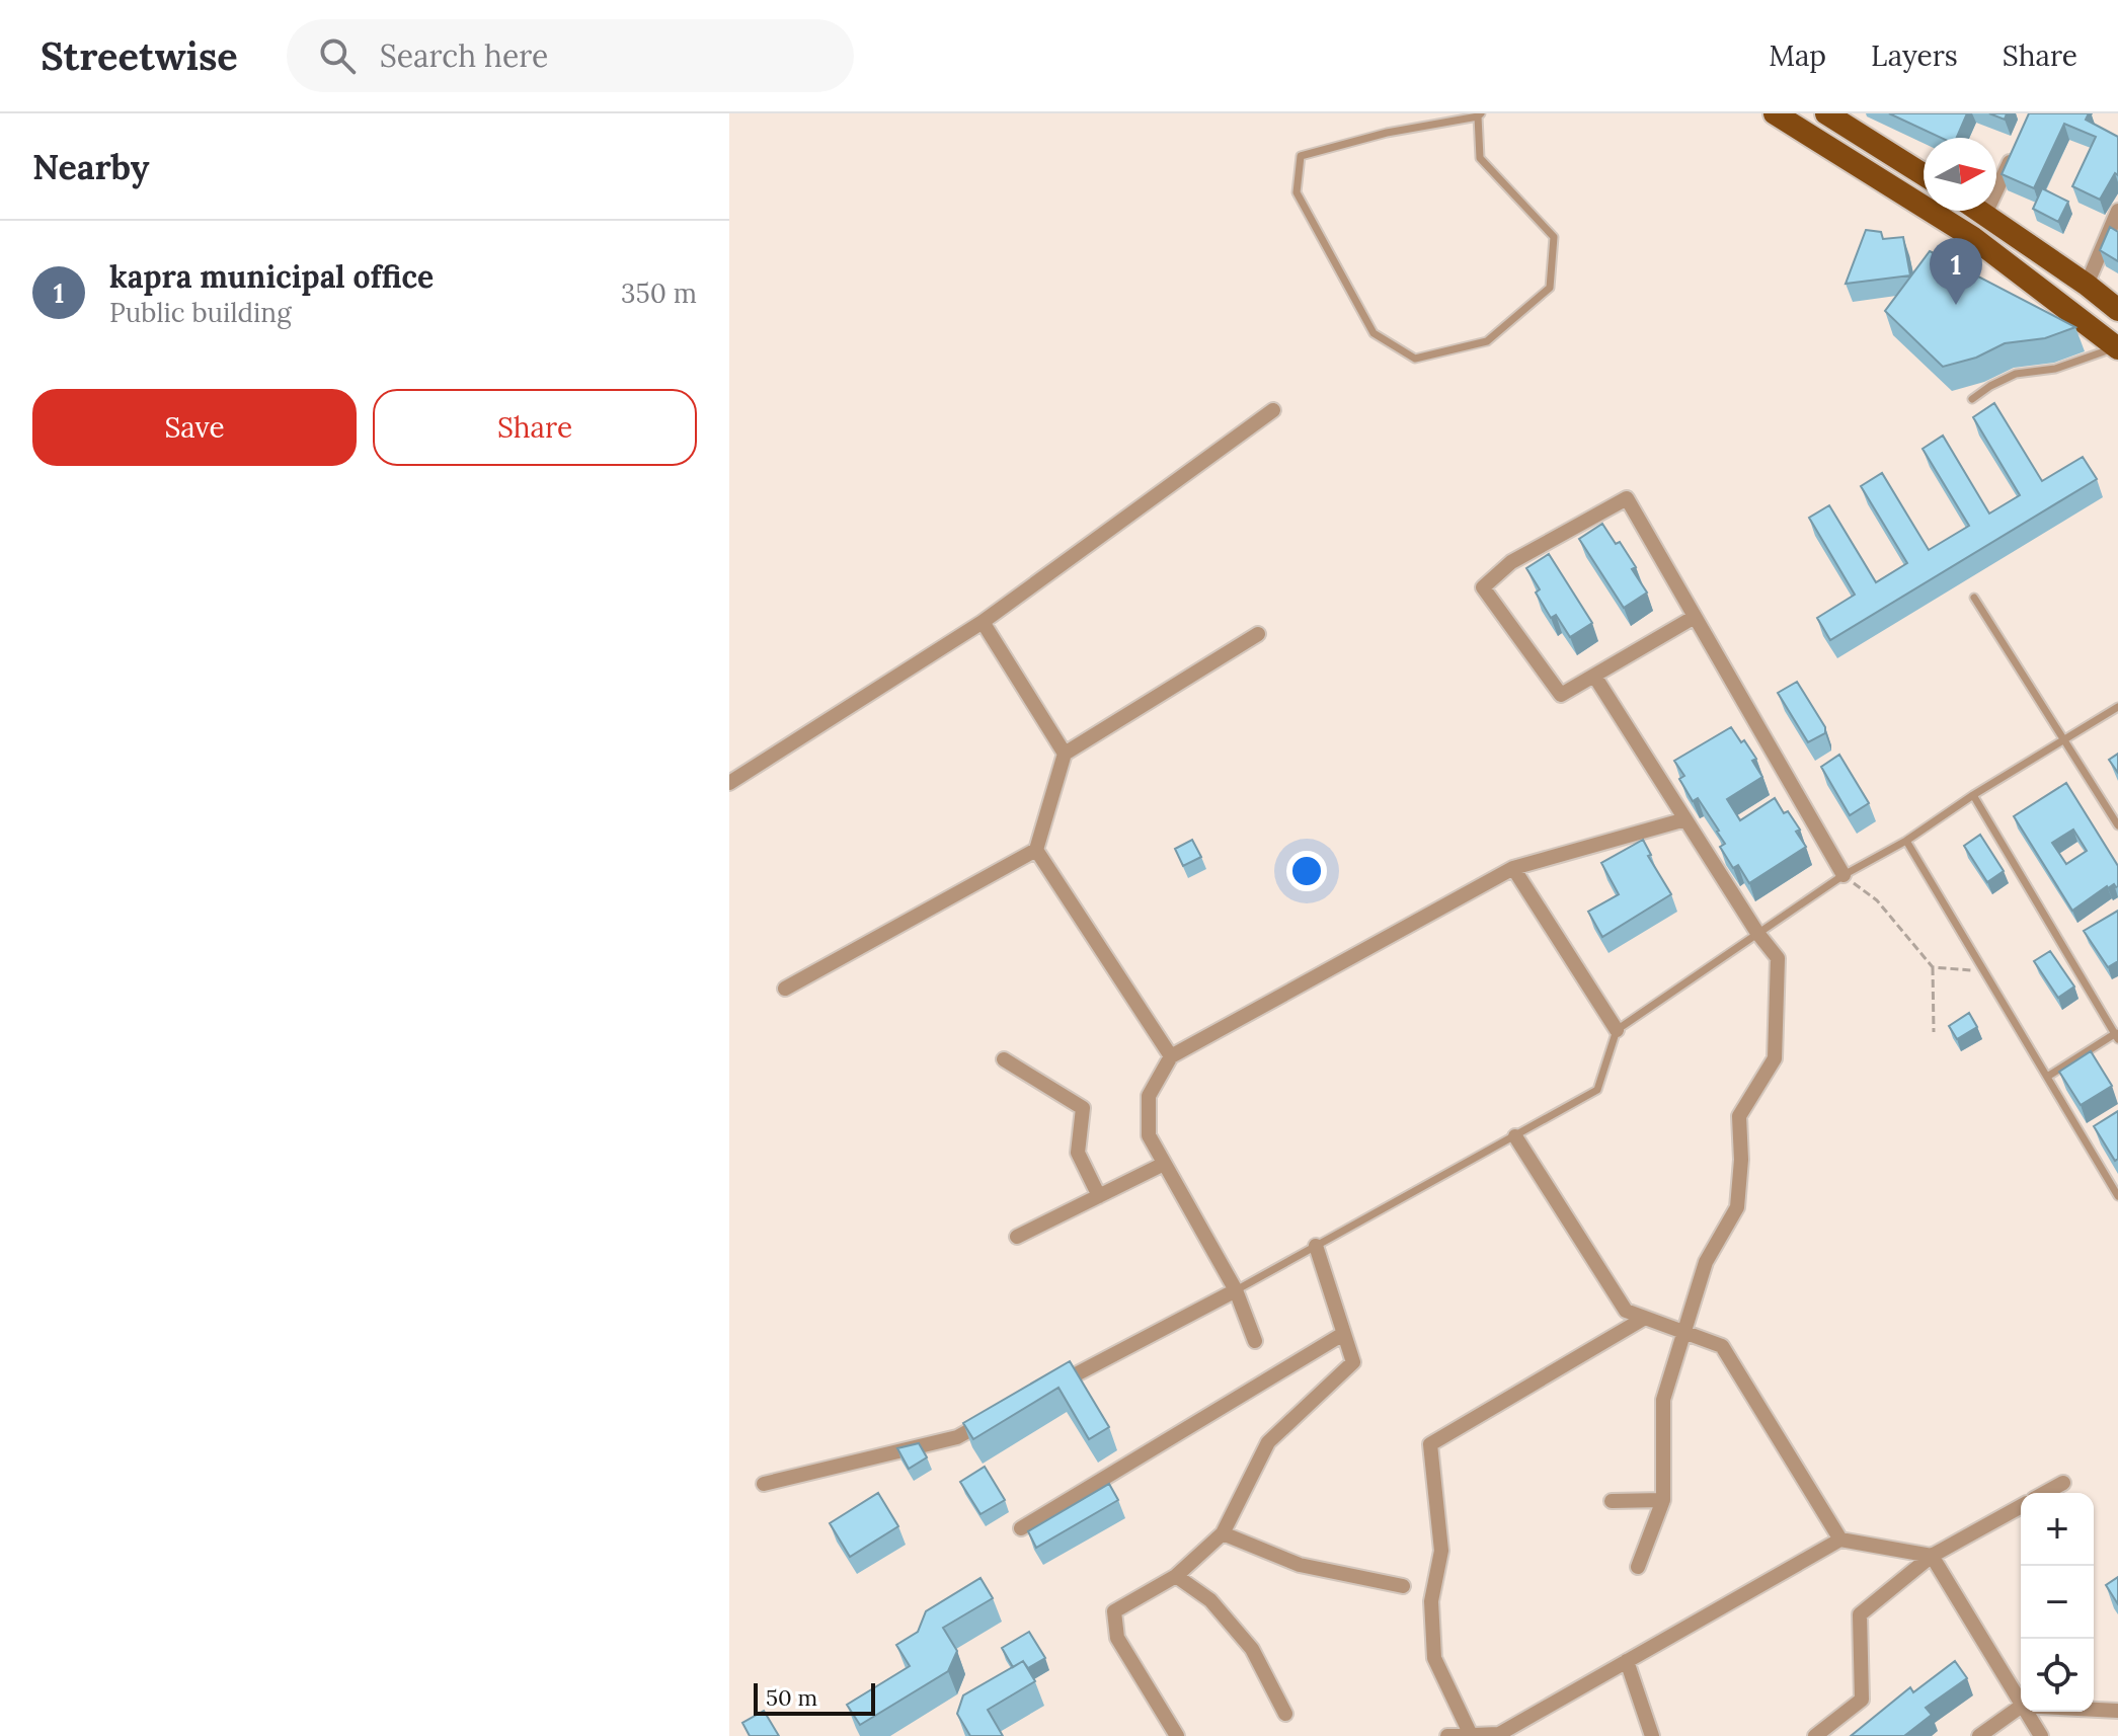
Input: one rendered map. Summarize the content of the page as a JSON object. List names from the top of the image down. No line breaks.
{"scale_bar":"50 m","north":"right","page":{"header":"Streetwise","search":"Search here","nav":["Map","Layers","Share"],"heading":"Nearby","list":[{"mark":"1","name":"kapra municipal office","note":"Public building","value":"350 m"}],"pins":"1","buttons":["Save","Share"],"map_buttons":["+","−"],"scale":"50 m"}}
